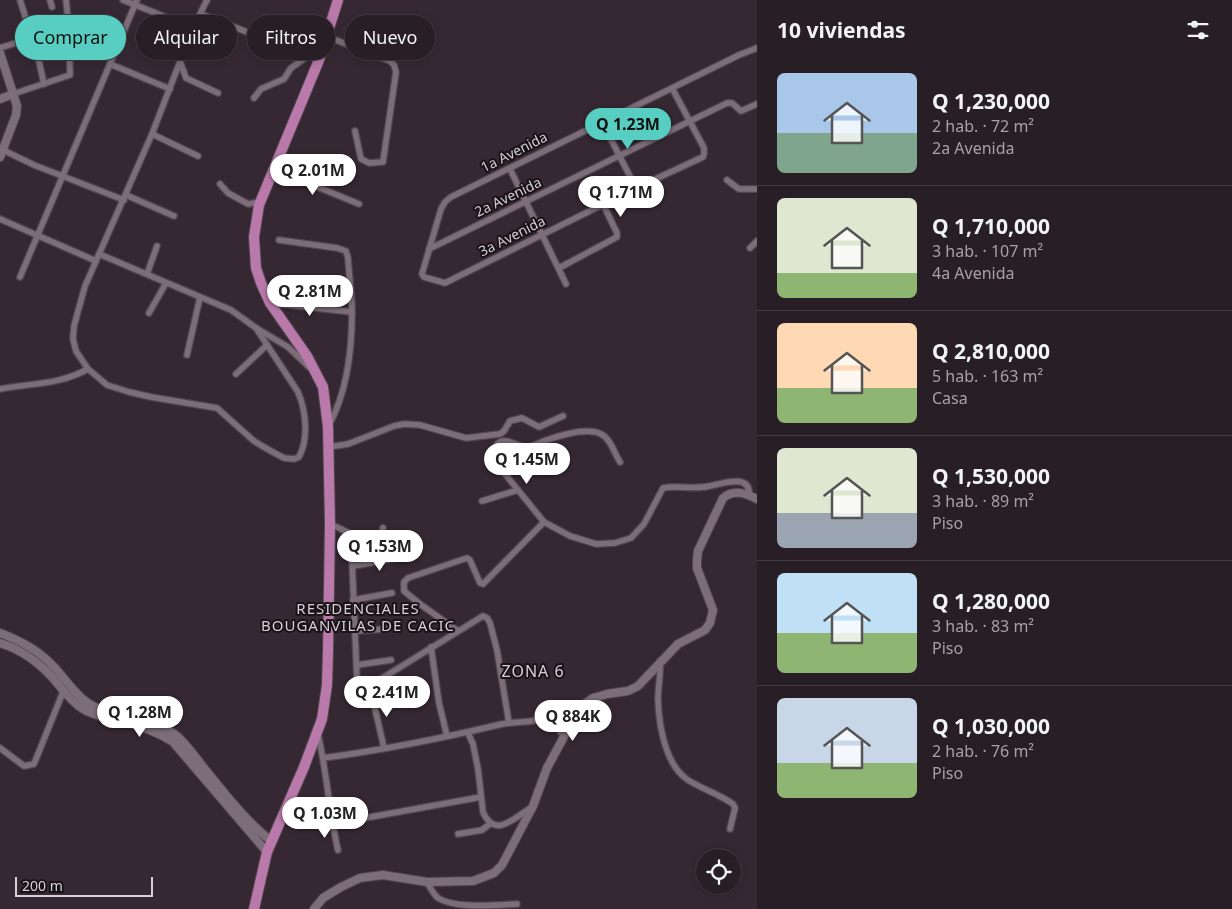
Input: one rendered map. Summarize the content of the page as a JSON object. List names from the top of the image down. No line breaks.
{"streets":{"street":["1a Avenida","2a Avenida","3a Avenida"]},"crossings":[["1a Avenida","2a Avenida"],["1a Avenida","3a Avenida"],["2a Avenida","3a Avenida"]],"districts":["RESIDENCIALES BOUGANVILAS DE CACIC","ZONA 6"],"scale_bar":"200 m","page":{"heading":"10 viviendas","chip":["Comprar","Alquilar","Filtros","Nuevo"],"list":[{"name":"Q 1,230,000","note":"2 hab. · 72 m² · 2a Avenida"},{"name":"Q 1,710,000","note":"3 hab. · 107 m² · 4a Avenida"},{"name":"Q 2,810,000","note":"5 hab. · 163 m² · Casa"},{"name":"Q 1,530,000","note":"3 hab. · 89 m² · Piso"},{"name":"Q 1,280,000","note":"3 hab. · 83 m² · Piso"},{"name":"Q 1,030,000","note":"2 hab. · 76 m² · Piso"}],"price":["Q 1.23M","Q 2.01M","Q 1.71M","Q 2.81M","Q 1.45M","Q 1.53M","Q 2.41M","Q 1.28M","Q 884K","Q 1.03M"],"scale":"200 m"}}
